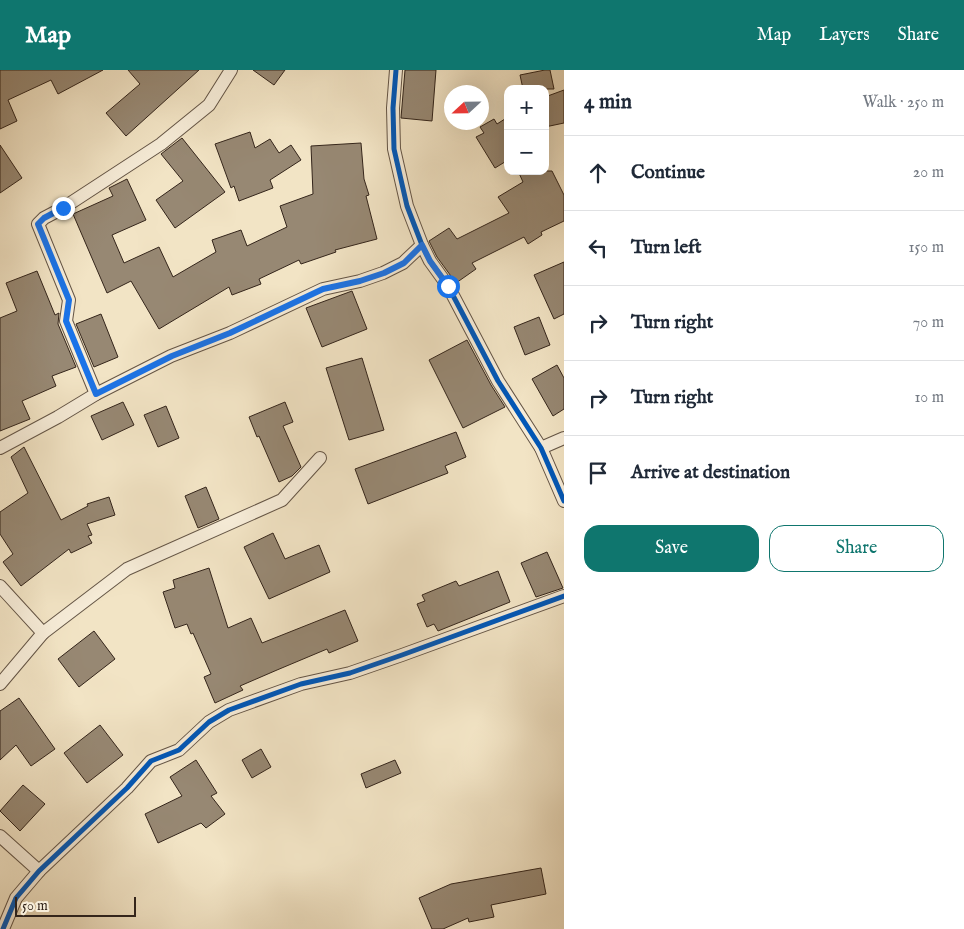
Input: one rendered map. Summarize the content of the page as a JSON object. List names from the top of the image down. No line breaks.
{"scale_bar":"50 m","north":"left","page":{"header":"Map","nav":["Map","Layers","Share"],"heading":["4 min","Walk · 250 m"],"map_buttons":["+","−"],"list":[["Continue","20 m"],["Turn left","150 m"],["Turn right","70 m"],["Turn right","10 m"],"Arrive at destination"],"buttons":["Save","Share"],"scale":"50 m"}}
